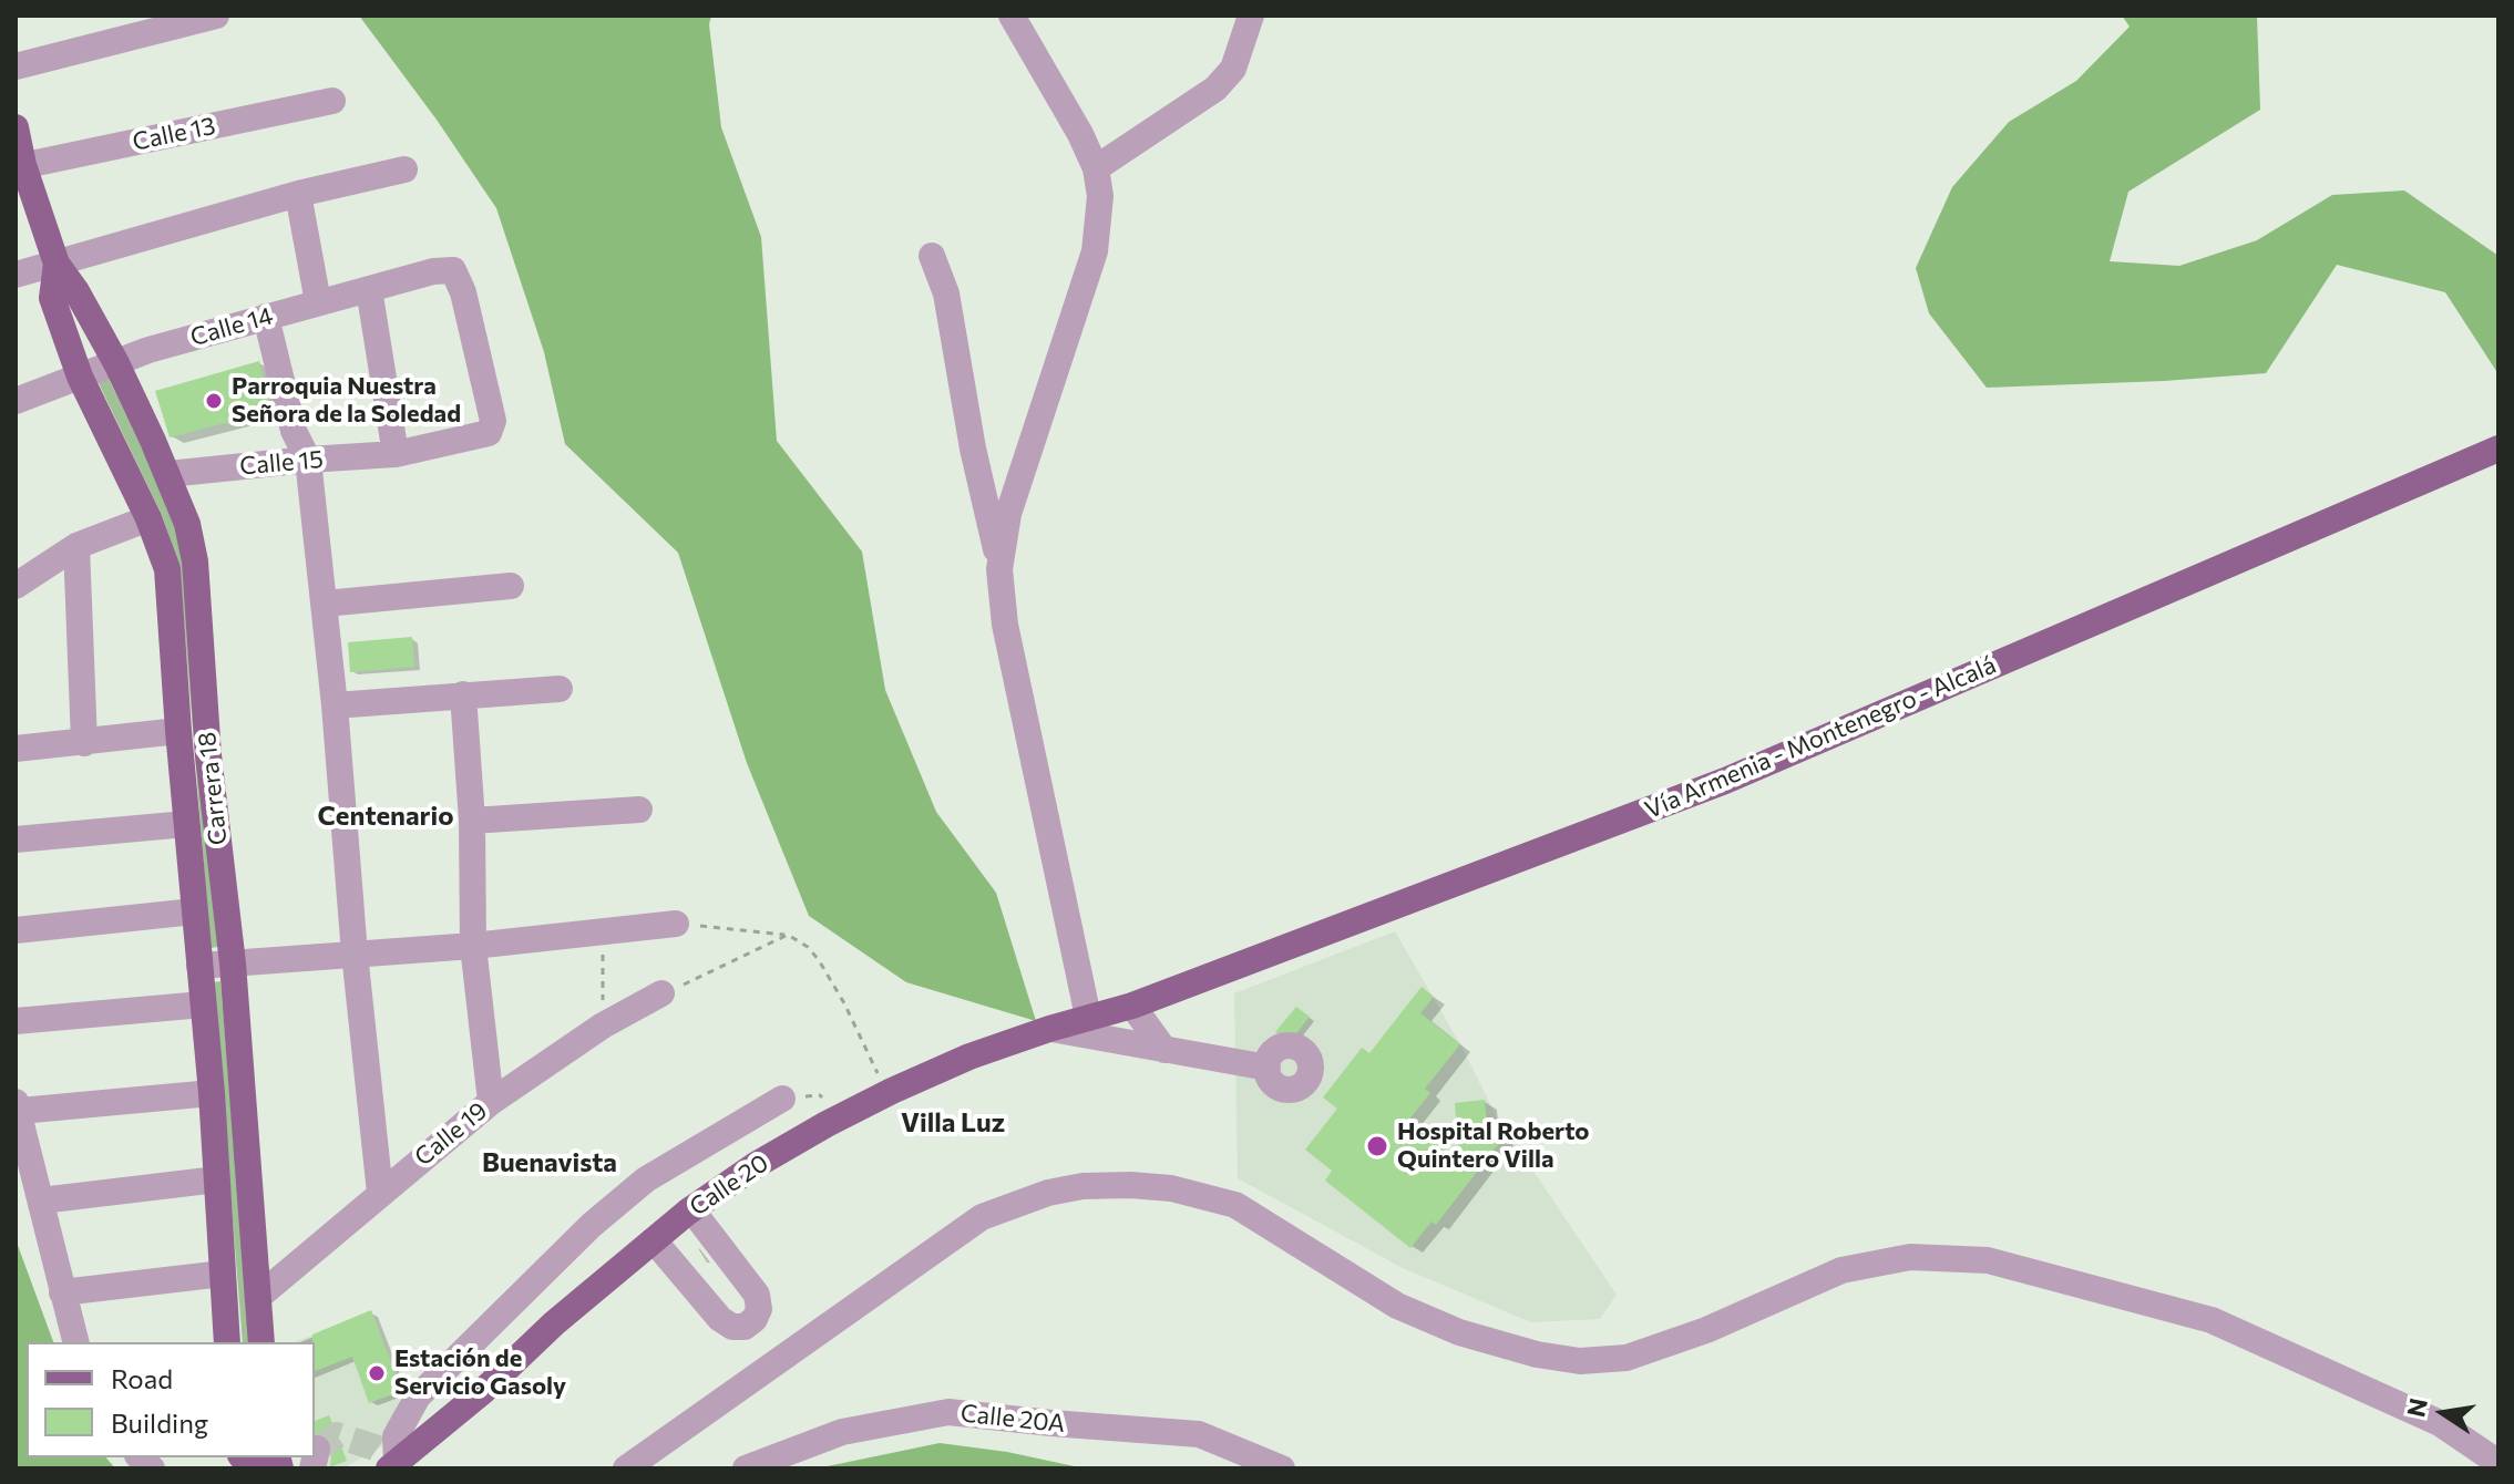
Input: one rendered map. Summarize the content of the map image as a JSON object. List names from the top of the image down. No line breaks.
{"streets":{"main road":["Vía Armenia - Montenegro - Alcalá","Carrera 18","Calle 20"],"street":["Calle 13","Calle 14","Calle 15","Calle 19","Calle 20A"]},"crossings":[["Calle 13","Carrera 18"],["Calle 14","Calle 15"],["Calle 14","Carrera 18"],["Calle 15","Carrera 18"],["Vía Armenia - Montenegro - Alcalá","Calle 20"],["Carrera 18","Calle 19"]],"districts":["Centenario","Villa Luz","Buenavista"],"places":["Parroquia Nuestra Señora de la Soledad","Hospital Roberto Quintero Villa","Estación de Servicio Gasoly"],"legend":["Road","Building"],"north":"left"}
